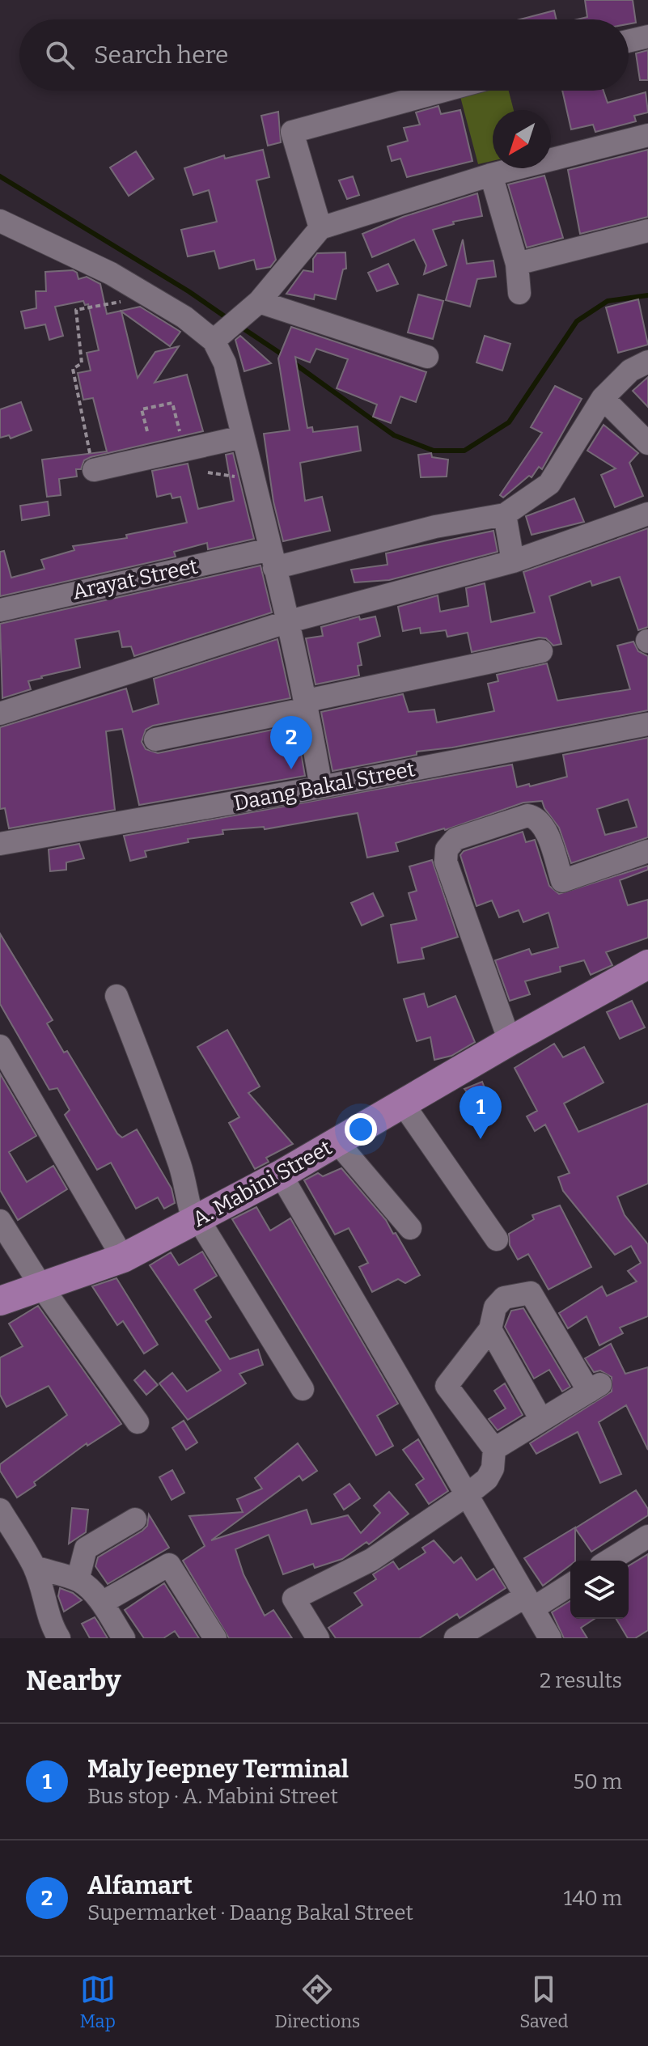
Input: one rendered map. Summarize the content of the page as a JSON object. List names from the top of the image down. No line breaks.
{"streets":{"main road":["A. Mabini Street"],"street":["Arayat Street","Daang Bakal Street"]},"north":"bottom left","page":{"search":"Search here","pins":["2","1"],"heading":["Nearby","2 results"],"list":[{"mark":"1","name":"Maly Jeepney Terminal","note":"Bus stop · A. Mabini Street","value":"50 m"},{"mark":"2","name":"Alfamart","note":"Supermarket · Daang Bakal Street","value":"140 m"}],"nav":["Map","Directions","Saved"]}}
